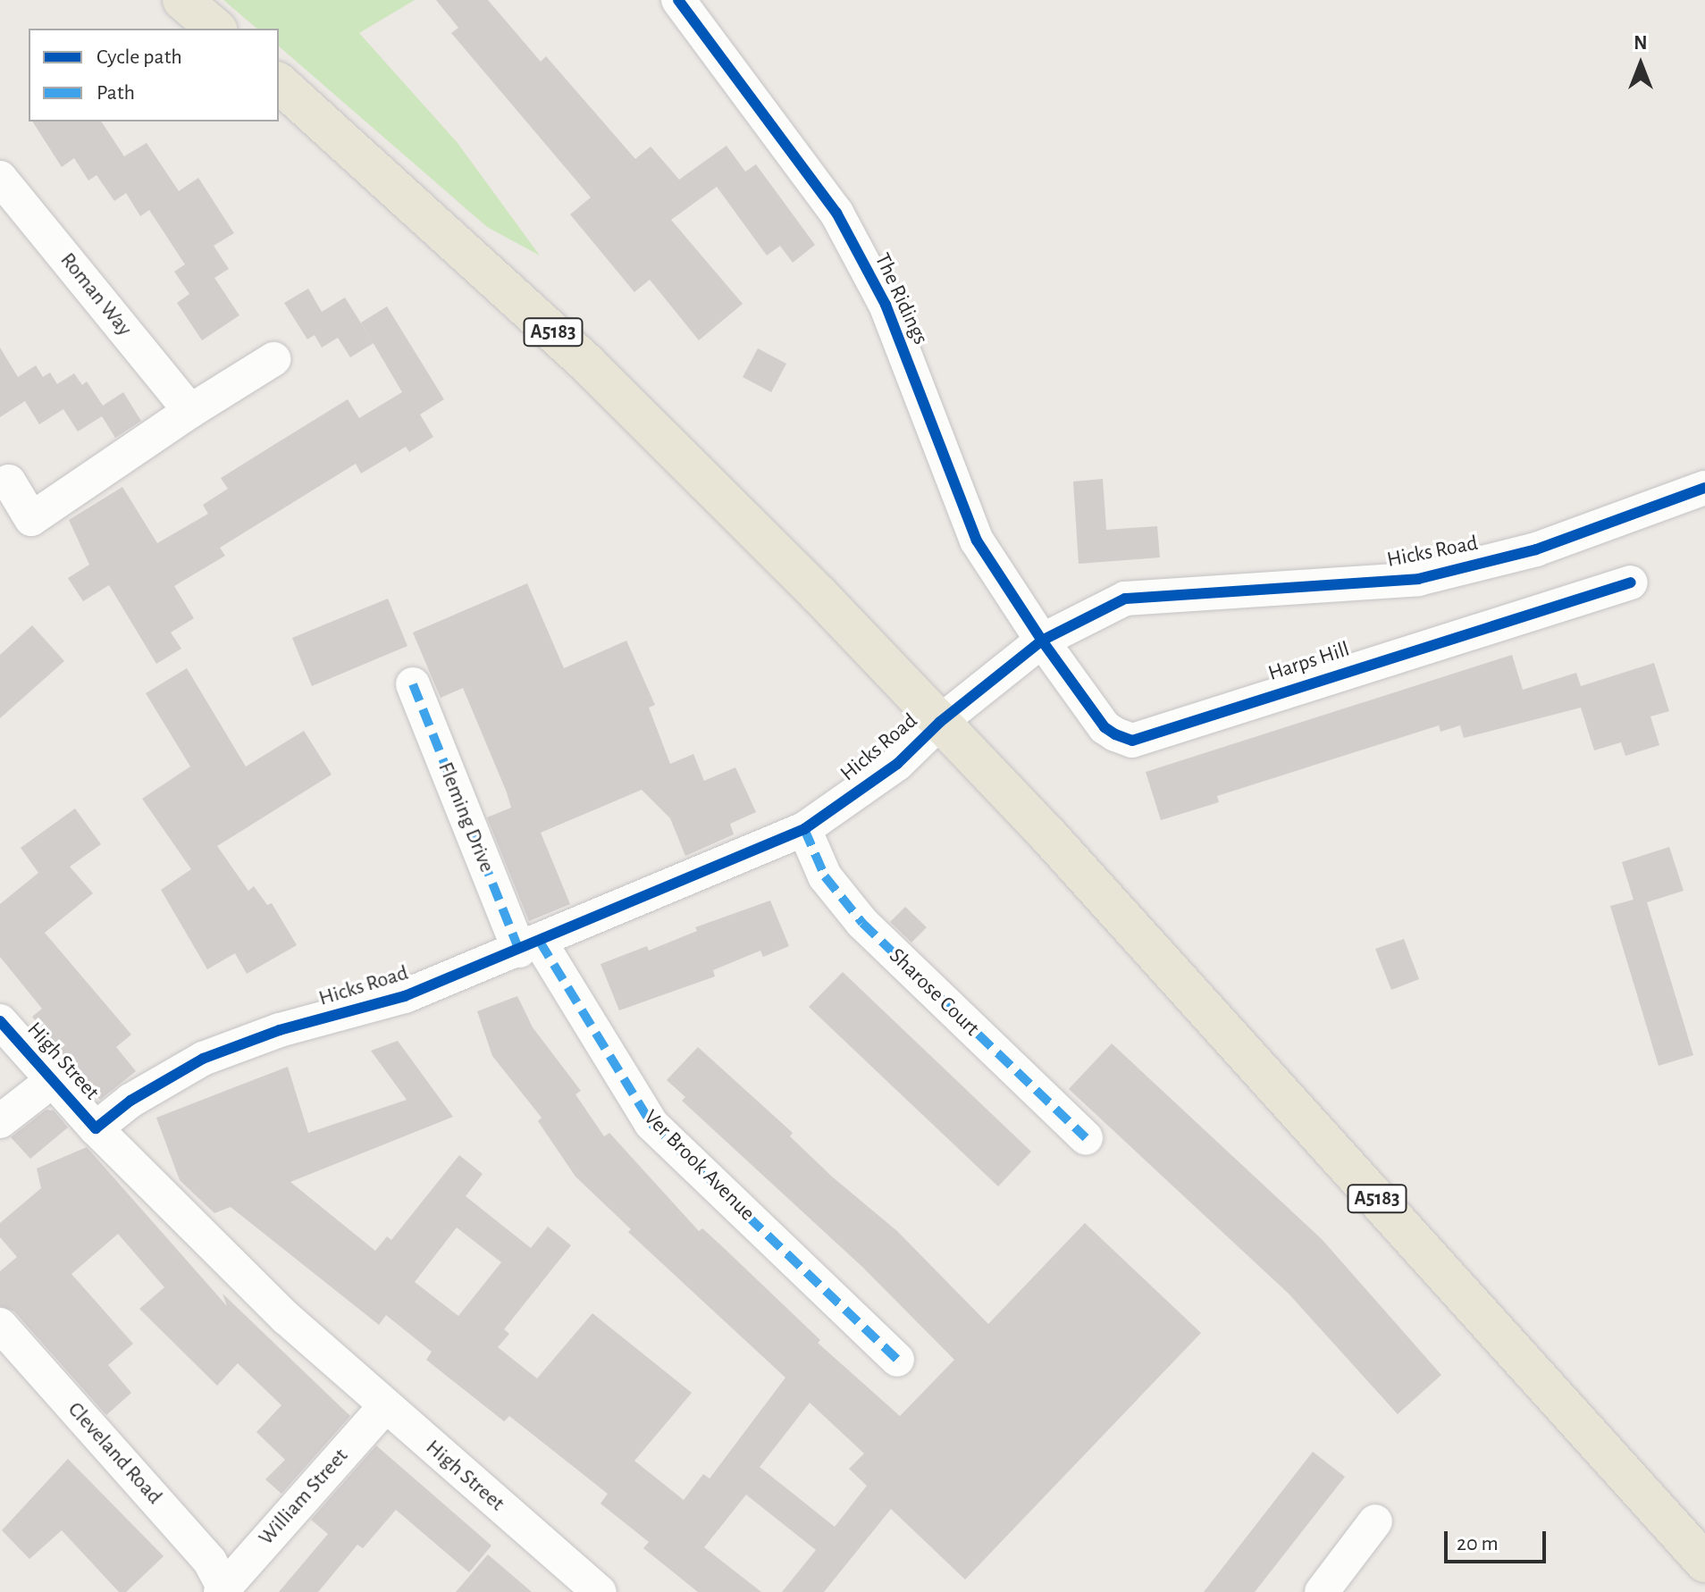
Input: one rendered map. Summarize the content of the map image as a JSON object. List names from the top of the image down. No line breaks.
{"streets":{"main road":["A5183"],"street":["Roman Way","The Ridings","Hicks Road","Harps Hill","Fleming Drive","Sharose Court","High Street","Ver Brook Avenue","Cleveland Road","William Street"]},"crossings":[["The Ridings","Hicks Road"],["The Ridings","Harps Hill"],["A5183","Hicks Road"],["Hicks Road","Harps Hill"],["Hicks Road","Fleming Drive"],["Hicks Road","Sharose Court"],["Hicks Road","High Street"],["Hicks Road","Ver Brook Avenue"],["Fleming Drive","Ver Brook Avenue"],["High Street","William Street"],["Cleveland Road","William Street"]],"legend":["Cycle path","Path"],"scale_bar":"20 m","north":"top"}
